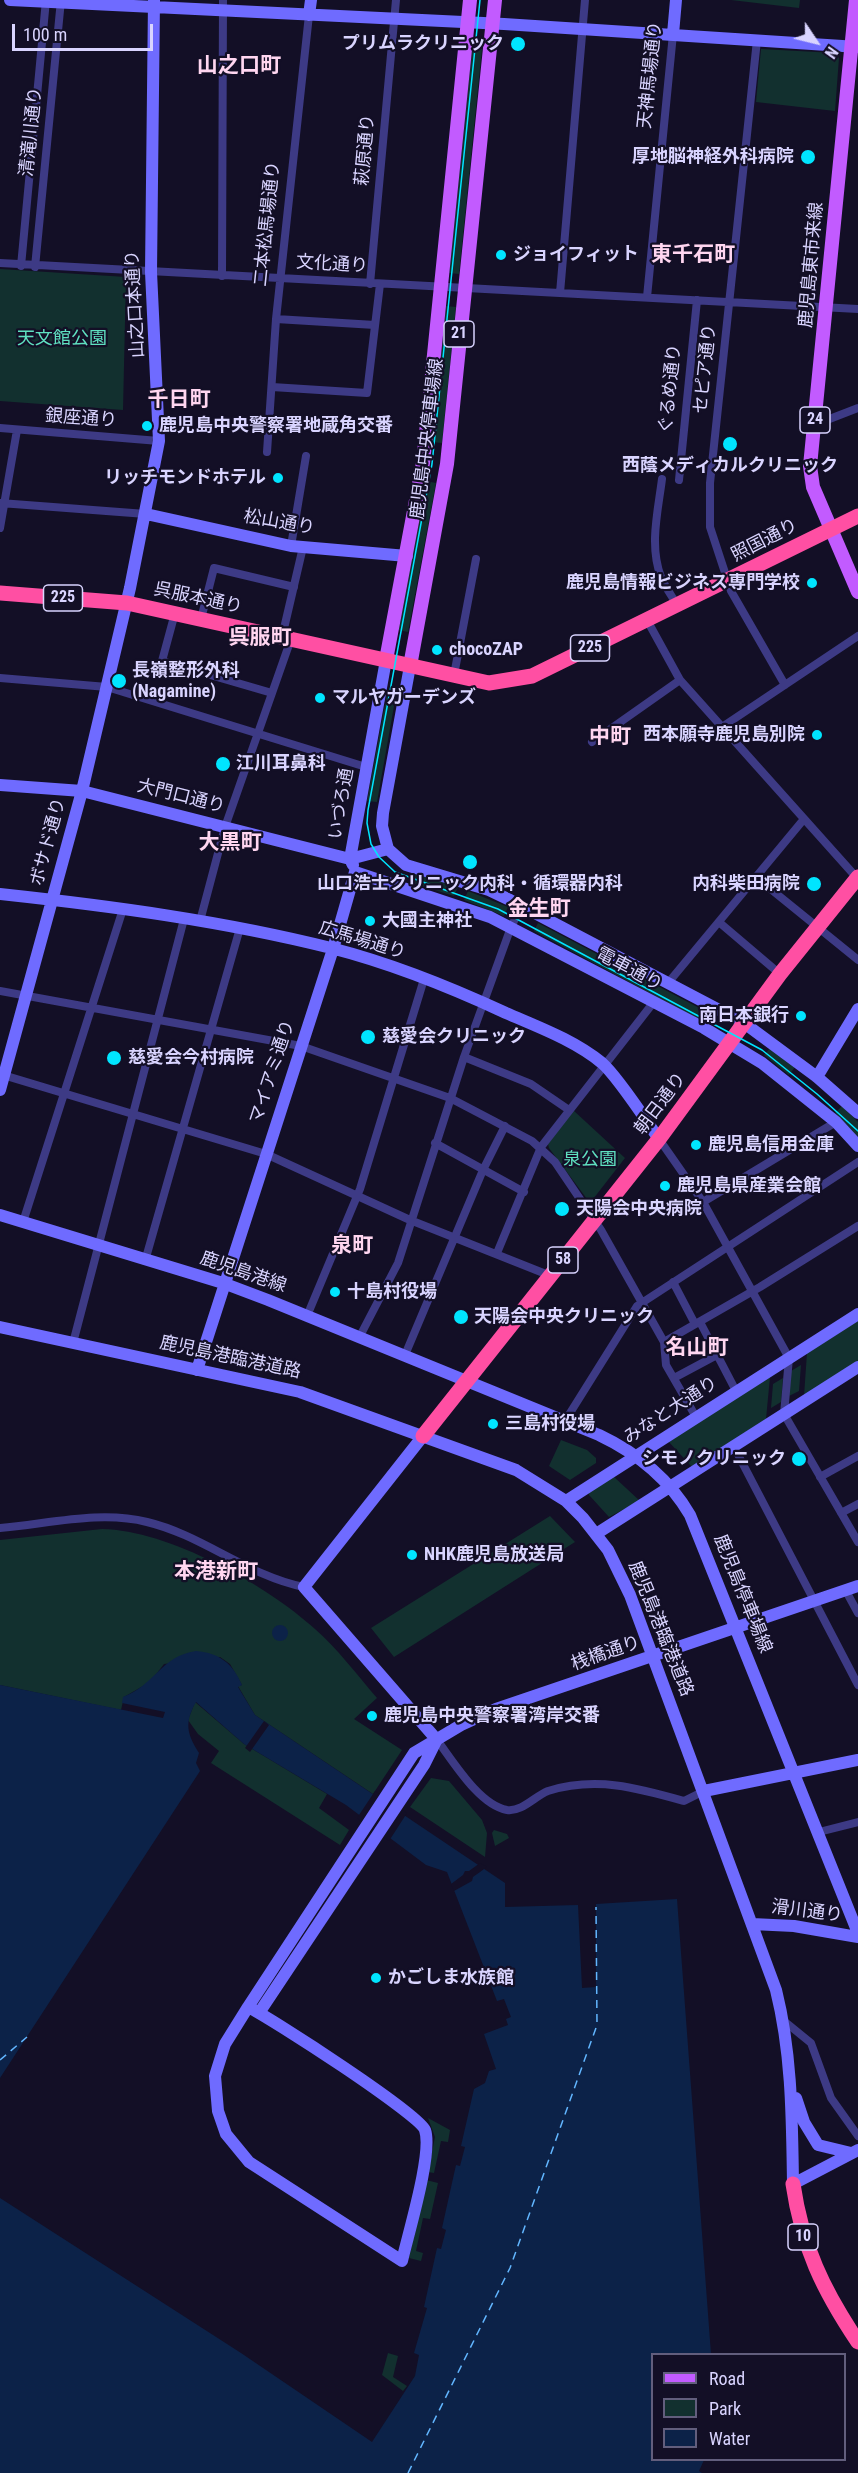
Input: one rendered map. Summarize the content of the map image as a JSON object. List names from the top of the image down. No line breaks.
{"streets":{"highway":["照国通り","225","呉服本通り","朝日通り","58","10"],"main road":["鹿児島東市来線","21","24","鹿児島中央停車場線"],"street":["天神馬場通り","清滝川通り","萩原通り","二本松馬場通り","文化通り","山之口本通り","セピア通り","ぐるめ通り","銀座通り","松山通り","大門口通り","いづろ通","ボサド通り","広馬場通り","電車通り","マイアミ通り","鹿児島港線","鹿児島港臨港道路","みなと大通り","鹿児島停車場線","桟橋通り","滑川通り"]},"crossings":[["天神馬場通り","文化通り"],["清滝川通り","文化通り"],["萩原通り","二本松馬場通り"],["萩原通り","文化通り"],["二本松馬場通り","文化通り"],["文化通り","鹿児島東市来線"],["文化通り","山之口本通り"],["文化通り","セピア通り"],["文化通り","ぐるめ通り"],["文化通り","鹿児島中央停車場線"],["鹿児島東市来線","照国通り"],["山之口本通り","銀座通り"],["山之口本通り","松山通り"],["山之口本通り","呉服本通り"],["山之口本通り","ボサド通り"],["セピア通り","照国通り"],["鹿児島中央停車場線","松山通り"],["鹿児島中央停車場線","照国通り"],["鹿児島中央停車場線","呉服本通り"],["鹿児島中央停車場線","いづろ通"],["照国通り","呉服本通り"],["照国通り","いづろ通"],["呉服本通り","いづろ通"],["呉服本通り","ボサド通り"],["大門口通り","いづろ通"],["大門口通り","ボサド通り"],["いづろ通","電車通り"],["いづろ通","マイアミ通り"],["ボサド通り","広馬場通り"],["広馬場通り","マイアミ通り"],["広馬場通り","朝日通り"],["電車通り","マイアミ通り"],["電車通り","朝日通り"],["マイアミ通り","鹿児島港線"],["マイアミ通り","鹿児島港臨港道路"],["朝日通り","鹿児島港線"],["朝日通り","鹿児島港臨港道路"],["朝日通り","鹿児島停車場線"],["鹿児島港線","鹿児島停車場線"],["鹿児島港臨港道路","みなと大通り"],["鹿児島港臨港道路","桟橋通り"],["鹿児島港臨港道路","滑川通り"],["鹿児島港臨港道路","10"],["みなと大通り","鹿児島停車場線"],["鹿児島停車場線","桟橋通り"],["鹿児島停車場線","滑川通り"]],"districts":["山之口町","東千石町","千日町","呉服町","中町","大黒町","金生町","泉町","名山町","本港新町"],"parks":["天文館公園","泉公園"],"places":["プリムラクリニック","厚地脳神経外科病院","ジョイフィット","鹿児島中央警察署地蔵角交番","西蔭メディカルクリニック","リッチモンドホテル","鹿児島情報ビジネス専門学校","chocoZAP","長嶺整形外科 (Nagamine)","マルヤガーデンズ","西本願寺鹿児島別院","江川耳鼻科","山口浩士クリニック内科・循環器内科","内科柴田病院","大國主神社","南日本銀行","慈愛会クリニック","慈愛会今村病院","鹿児島信用金庫","鹿児島県産業会館","天陽会中央病院","十島村役場","天陽会中央クリニック","三島村役場","シモノクリニック","NHK鹿児島放送局","鹿児島中央警察署湾岸交番","かごしま水族館"],"legend":["Road","Park","Water"],"scale_bar":"100 m","north":"bottom right"}
